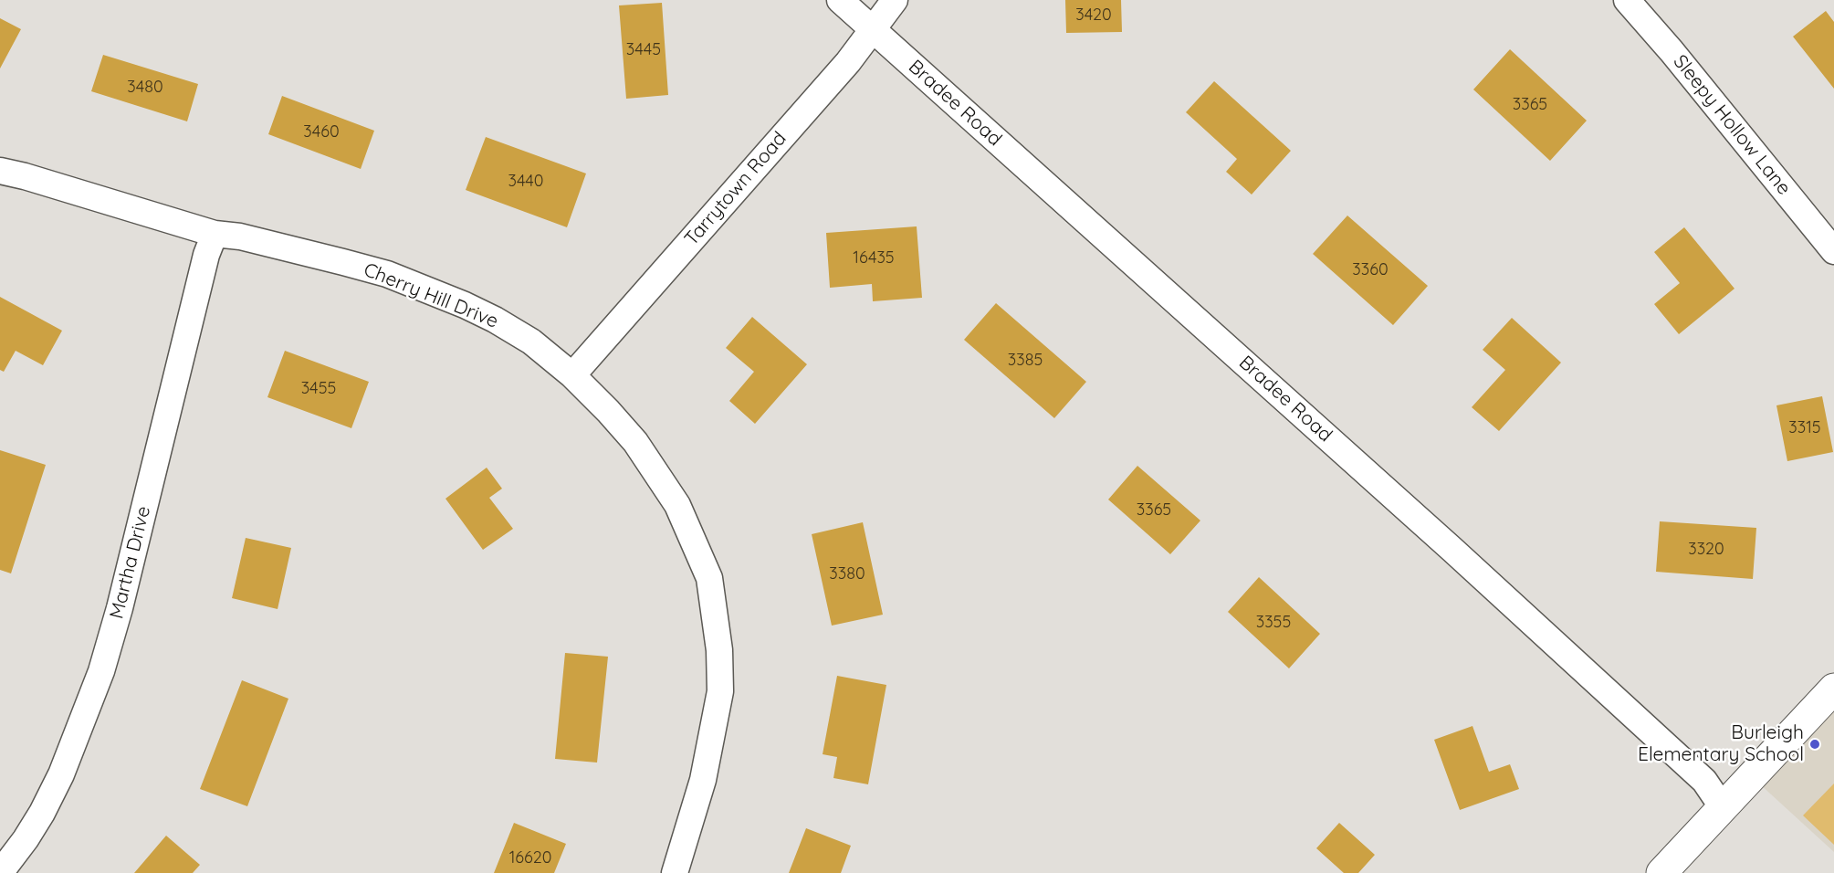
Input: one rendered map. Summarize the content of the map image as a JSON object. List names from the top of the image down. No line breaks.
{"streets":{"street":["Bradee Road","Sleepy Hollow Lane","Tarrytown Road","Cherry Hill Drive","Martha Drive"]},"crossings":[["Bradee Road","Tarrytown Road"],["Tarrytown Road","Cherry Hill Drive"],["Cherry Hill Drive","Martha Drive"]],"places":["Burleigh Elementary School"],"house_numbers":["3420","3445","3480","3365","3460","3440","16435","3360","3385","3455","3315","3365","3320","3380","3355","16620"]}
